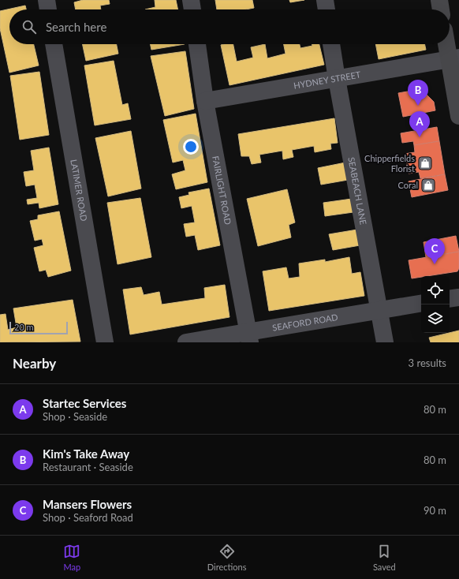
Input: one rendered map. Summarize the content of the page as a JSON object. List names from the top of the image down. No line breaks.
{"streets":{"street":["HYDNEY STREET","LATIMER ROAD","FAIRLIGHT ROAD","SEABEACH LANE","SEAFORD ROAD"]},"crossings":[["HYDNEY STREET","FAIRLIGHT ROAD"],["HYDNEY STREET","SEABEACH LANE"],["FAIRLIGHT ROAD","SEAFORD ROAD"],["SEABEACH LANE","SEAFORD ROAD"]],"places":{"shop":["Chipperfields Florist","Coral"]},"scale_bar":"20 m","page":{"search":"Search here","pins":["B","A","C"],"scale":"20 m","heading":["Nearby","3 results"],"list":[{"mark":"A","name":"Startec Services","note":"Shop · Seaside","value":"80 m"},{"mark":"B","name":"Kim's Take Away","note":"Restaurant · Seaside","value":"80 m"},{"mark":"C","name":"Mansers Flowers","note":"Shop · Seaford Road","value":"90 m"}],"nav":["Map","Directions","Saved"]}}
